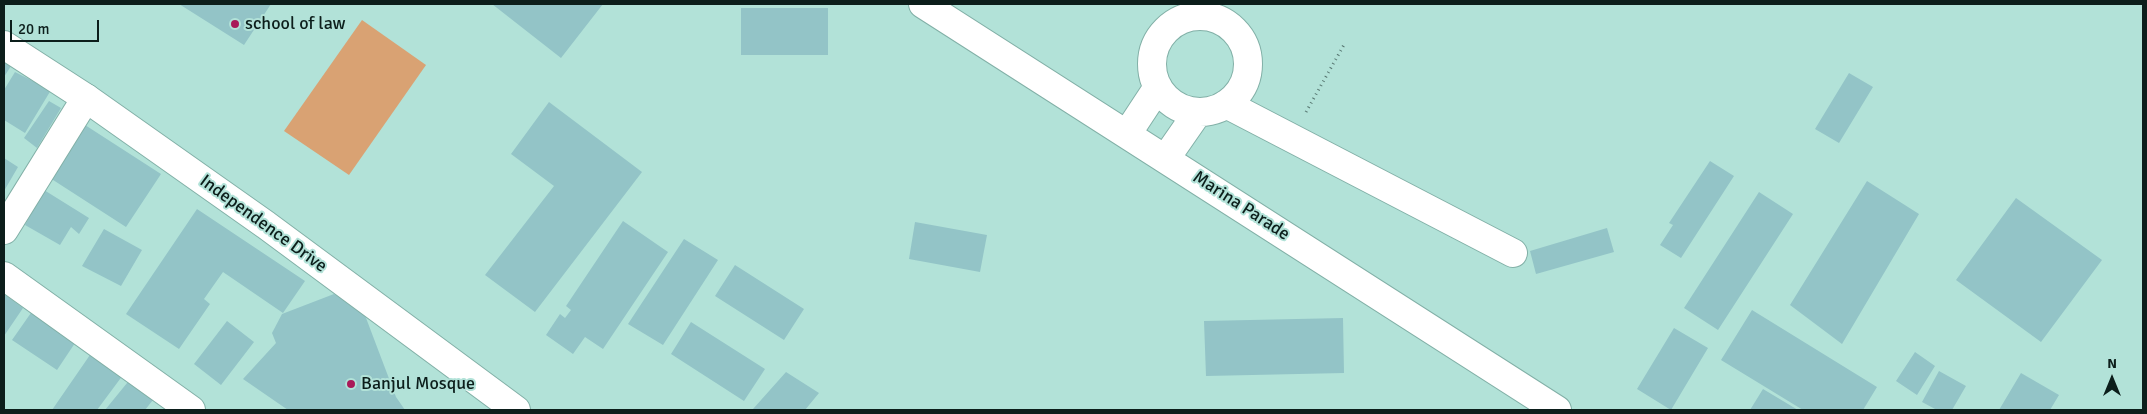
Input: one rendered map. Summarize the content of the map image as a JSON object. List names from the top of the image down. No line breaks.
{"streets":{"main road":["Marina Parade","Independence Drive"]},"places":["school of law","Banjul Mosque"],"scale_bar":"20 m","north":"top"}
